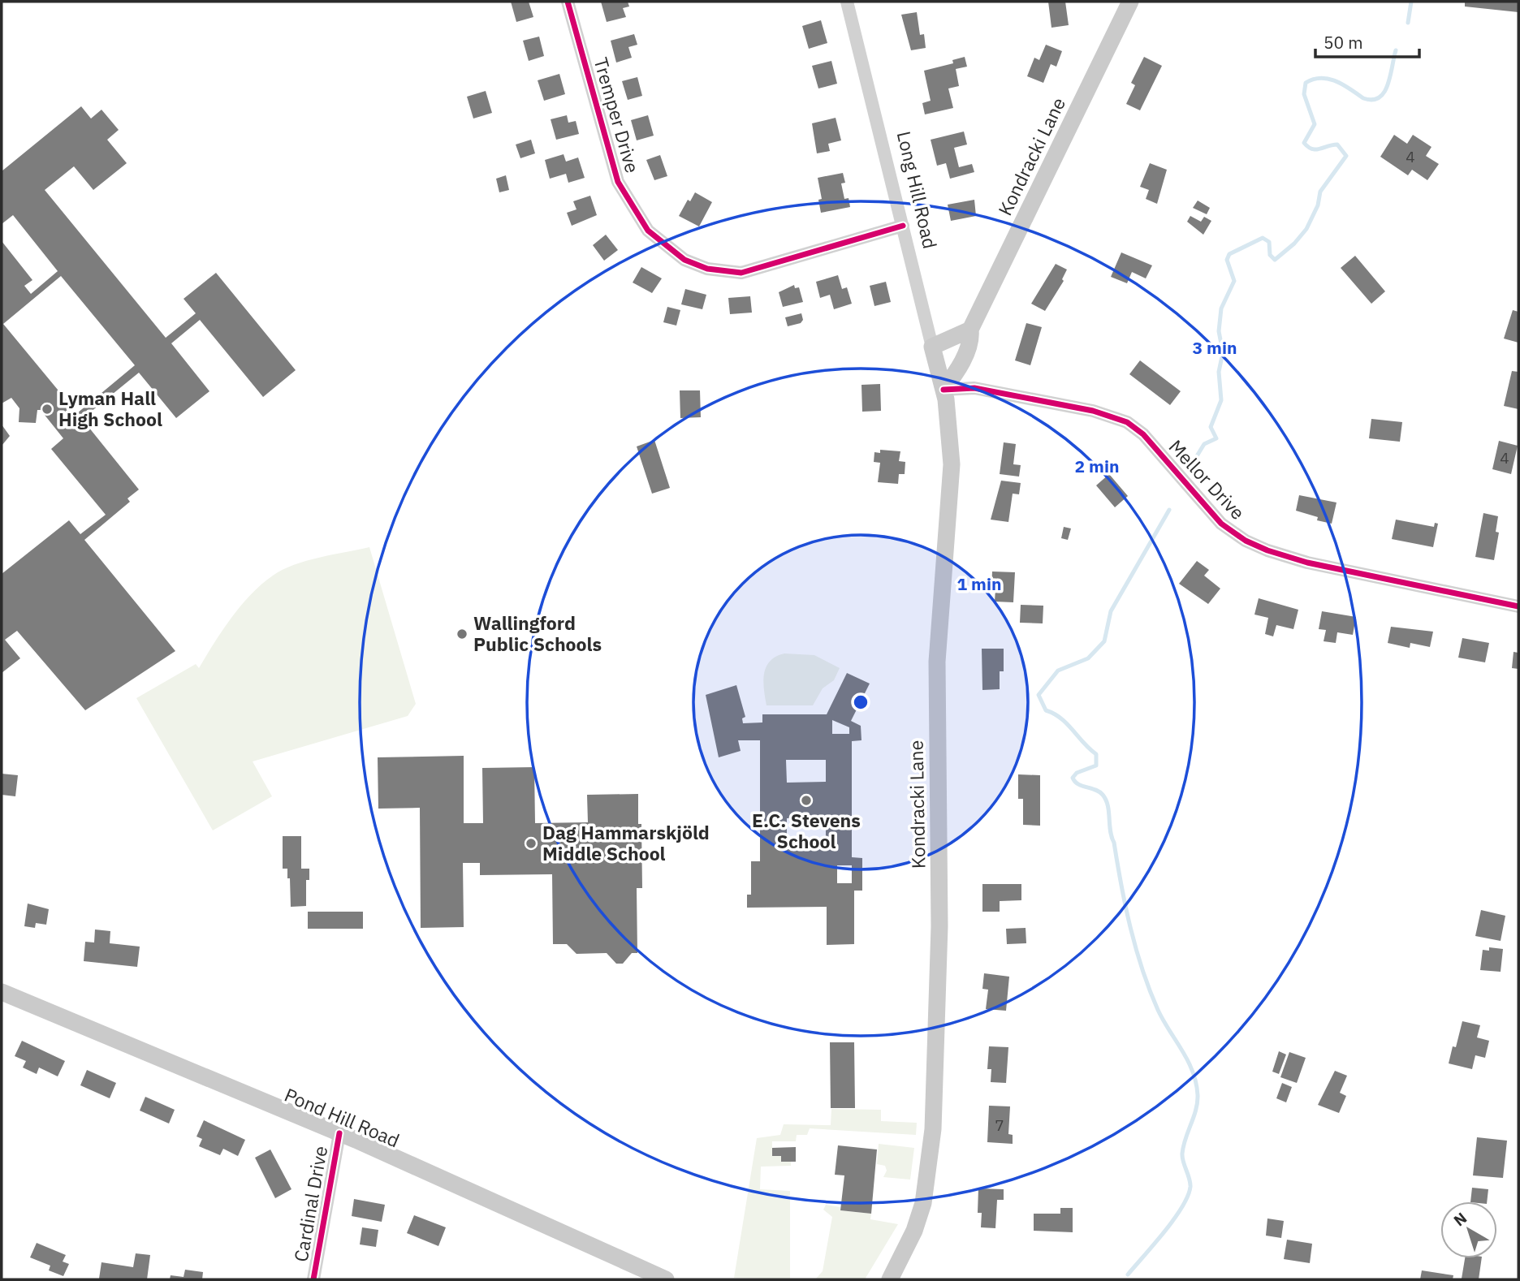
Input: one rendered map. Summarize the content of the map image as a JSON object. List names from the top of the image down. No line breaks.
{"streets":{"main road":["Kondracki Lane","Long Hill Road","Pond Hill Road"],"street":["Tremper Drive","Mellor Drive","Cardinal Drive"]},"crossings":[["Tremper Drive","Long Hill Road"],["Kondracki Lane","Long Hill Road"],["Kondracki Lane","Mellor Drive"],["Long Hill Road","Mellor Drive"],["Pond Hill Road","Cardinal Drive"]],"places":["Lyman Hall High School","Wallingford Public Schools","E.C. Stevens School","Dag Hammarskjöld Middle School"],"house_numbers":["4","4","7"],"scale_bar":"50 m","north":"top left","rings":["3 min","2 min","1 min"]}
